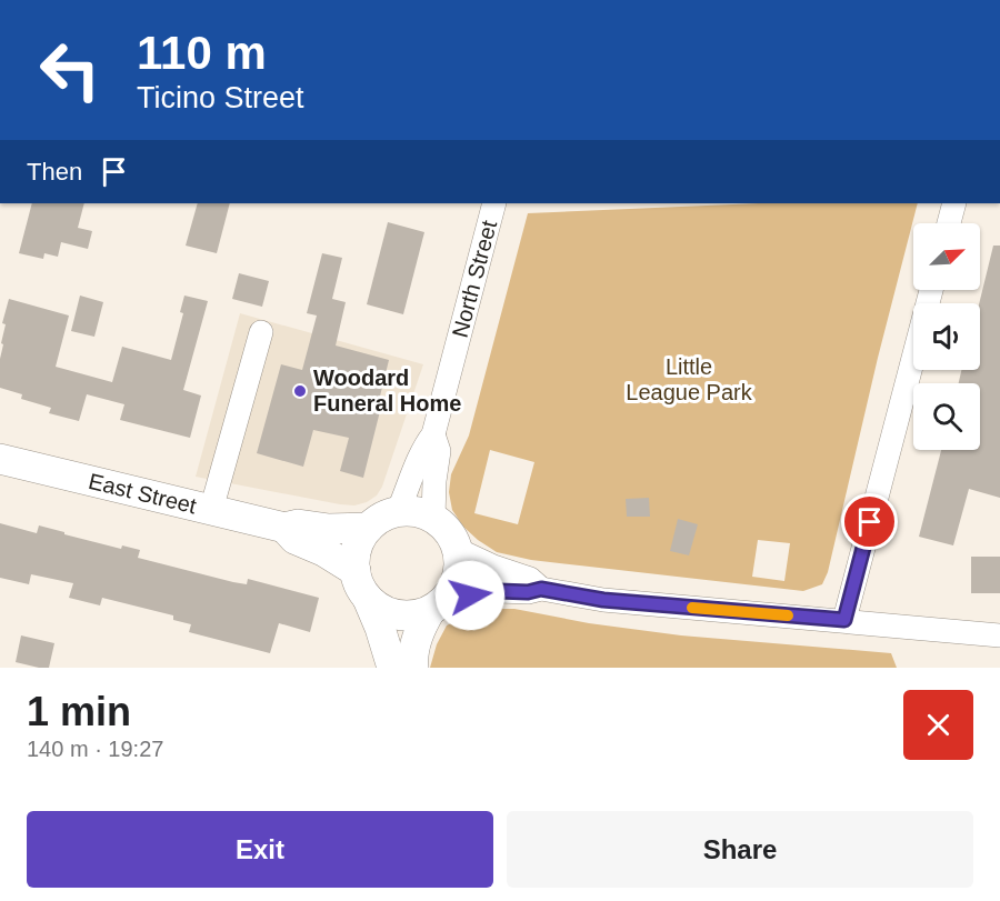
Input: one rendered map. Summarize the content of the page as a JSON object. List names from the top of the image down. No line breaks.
{"streets":{"main road":["East Street"],"street":["North Street"]},"crossings":[["North Street","East Street"]],"parks":["Little League Park"],"places":["Woodard Funeral Home"],"north":"top right","page":{"turn":["110 m","Ticino Street"],"then":"Then","heading":["1 min","140 m · 19:27"],"buttons":["Exit","Share"]}}
